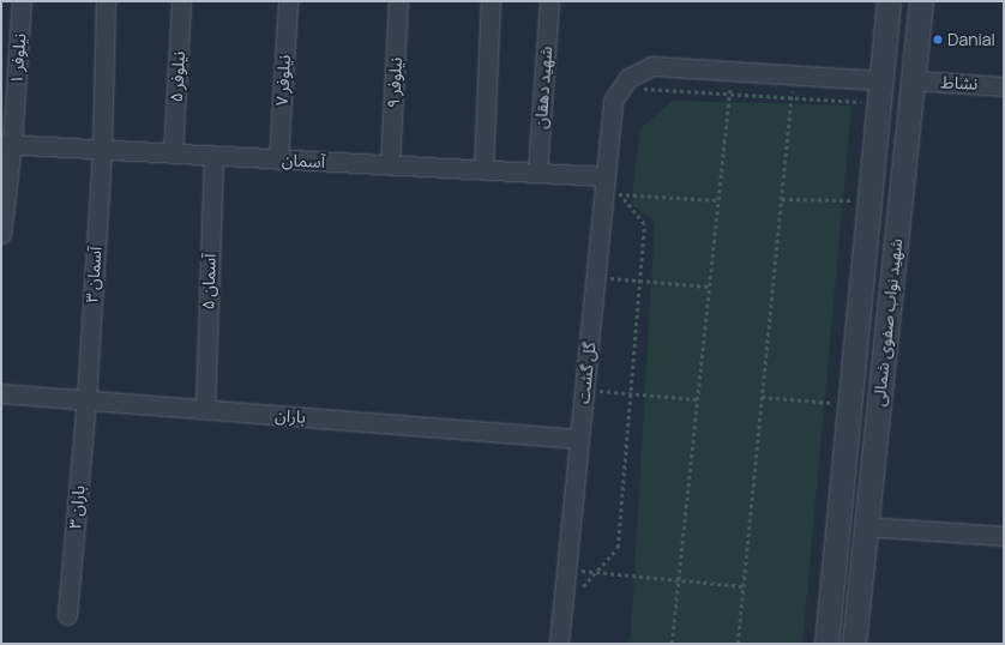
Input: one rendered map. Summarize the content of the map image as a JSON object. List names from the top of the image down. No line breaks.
{"streets":{"street":["نیلوفر ۱","نیلوفر ۵","نیلوفر ۷","نیلوفر ۹","نشاط","شهید دهقان","آسمان","آسمان ۳","آسمان ۵","شهید نواب صفوی شمالی","گل گشت","باران","باران ۳"]},"crossings":[["نیلوفر ۱","آسمان"],["نیلوفر ۵","آسمان"],["نیلوفر ۷","آسمان"],["نیلوفر ۹","آسمان"],["نشاط","شهید نواب صفوی شمالی"],["شهید دهقان","آسمان"],["آسمان","آسمان ۳"],["آسمان","آسمان ۵"],["آسمان","گل گشت"],["آسمان ۳","باران"],["آسمان ۳","باران ۳"],["آسمان ۵","باران"],["گل گشت","باران"],["باران","باران ۳"]],"places":["Danial"]}
